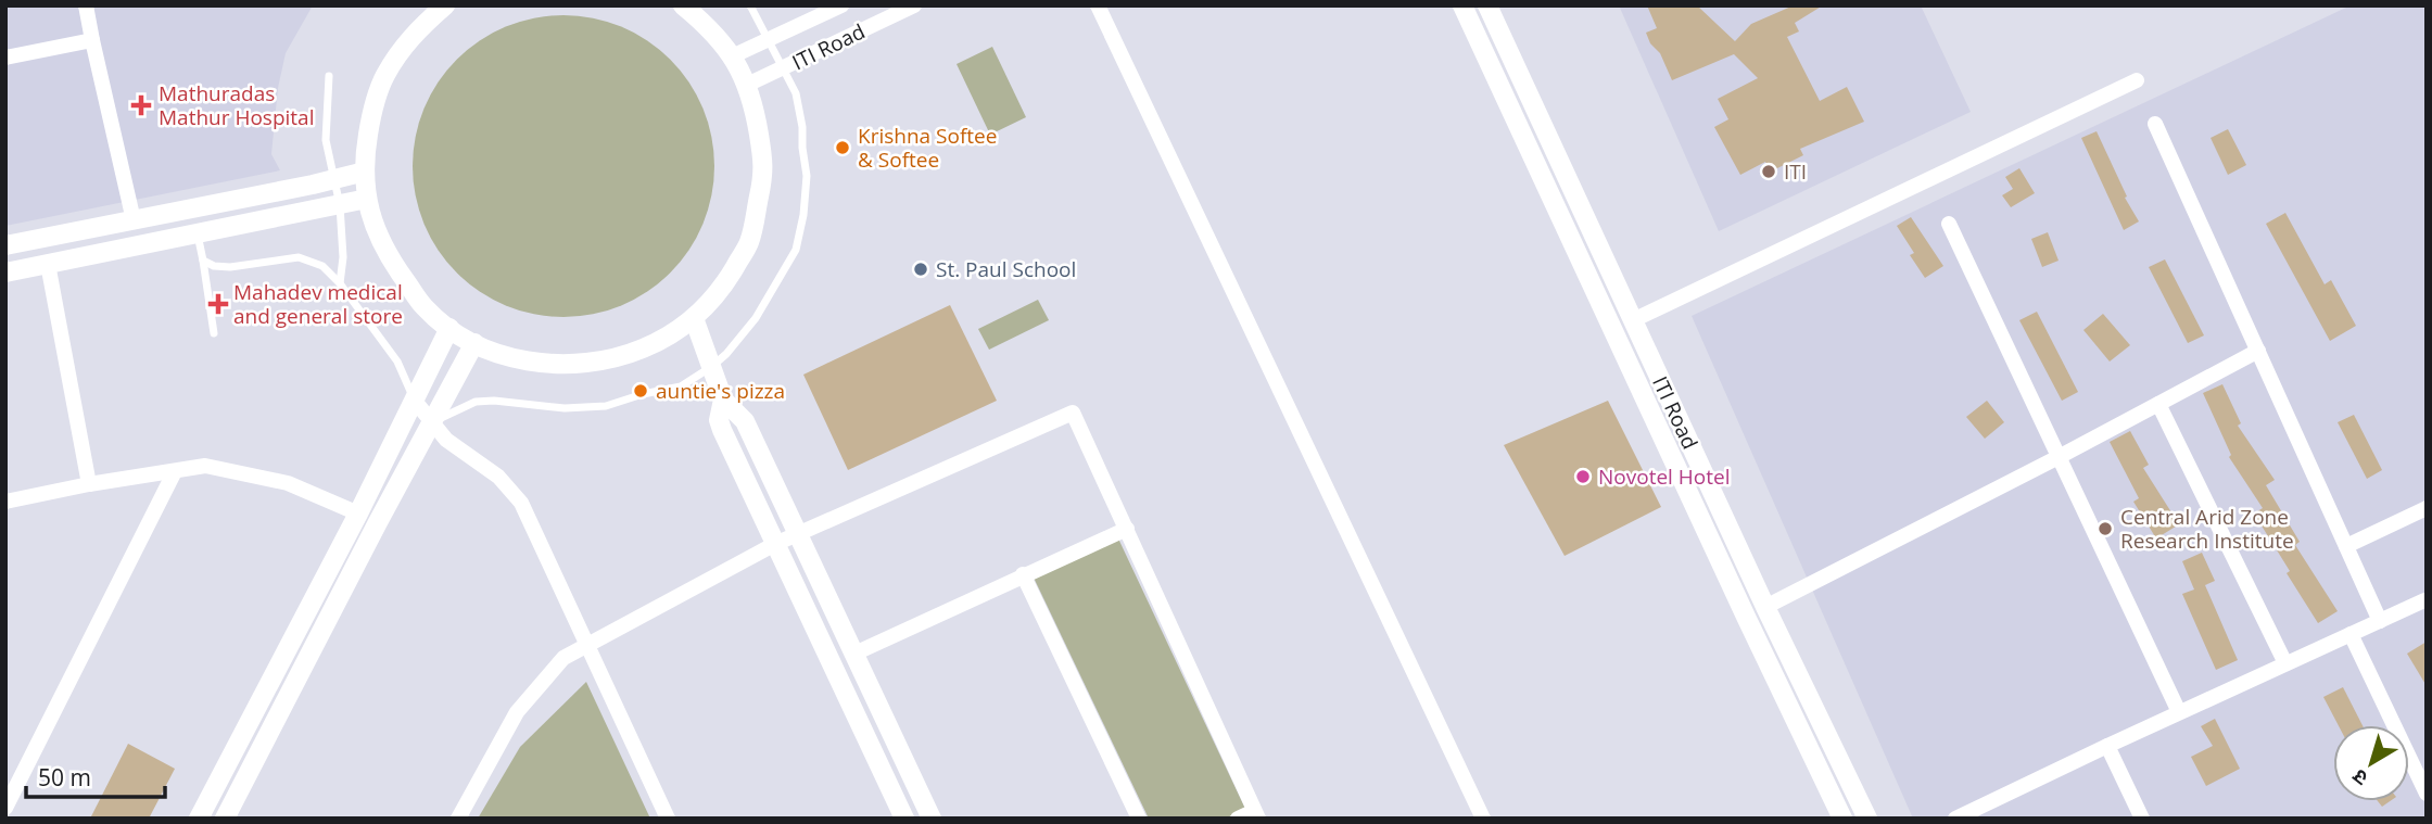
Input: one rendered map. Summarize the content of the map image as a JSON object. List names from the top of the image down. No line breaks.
{"streets":{"street":["ITI Road"]},"places":{"health":["Mathuradas Mathur Hospital","Mahadev medical and general store"],"other":["Krishna Softee & Softee","ITI","St. Paul School","auntie's pizza","Novotel Hotel","Central Arid Zone Research Institute"]},"scale_bar":"50 m","north":"bottom left"}
